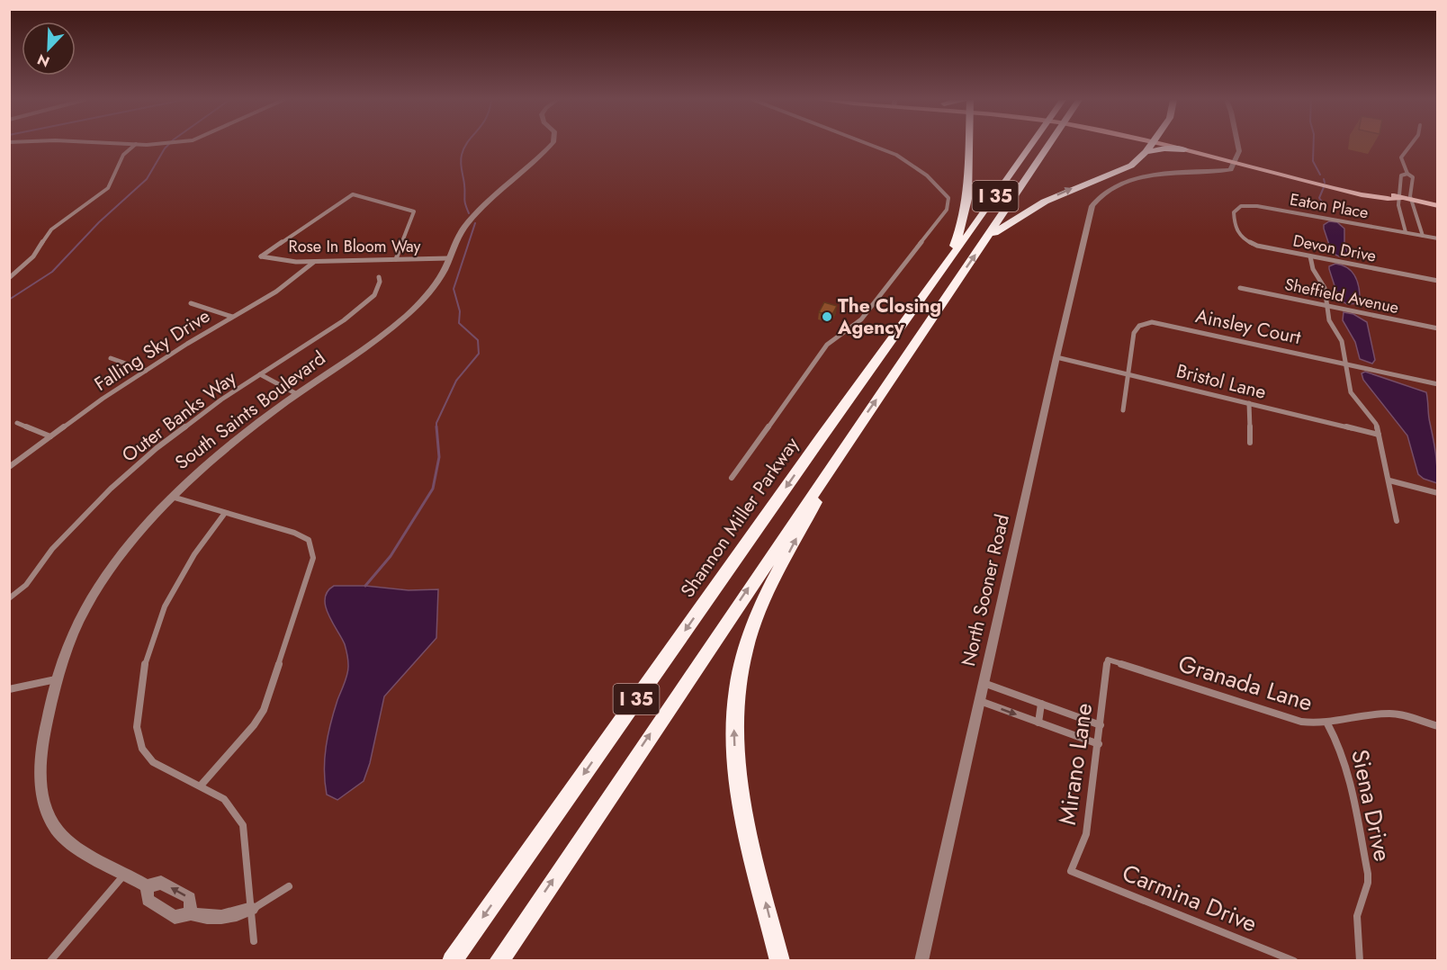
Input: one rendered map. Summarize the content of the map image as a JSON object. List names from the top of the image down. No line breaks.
{"streets":{"highway":["I 35","Shannon Miller Parkway"],"street":["Eaton Place","Rose In Bloom Way","Devon Drive","Sheffield Avenue","Ainsley Court","Falling Sky Drive","Bristol Lane","South Saints Boulevard","Outer Banks Way","North Sooner Road","Granada Lane","Mirano Lane","Siena Drive","Carmina Drive"]},"crossings":[["Eaton Place","Devon Drive"],["Rose In Bloom Way","Falling Sky Drive"],["Rose In Bloom Way","South Saints Boulevard"],["Ainsley Court","Bristol Lane"],["Bristol Lane","North Sooner Road"],["Granada Lane","Mirano Lane"],["Granada Lane","Siena Drive"],["Mirano Lane","Carmina Drive"]],"places":["The Closing Agency"],"north":"bottom left"}
